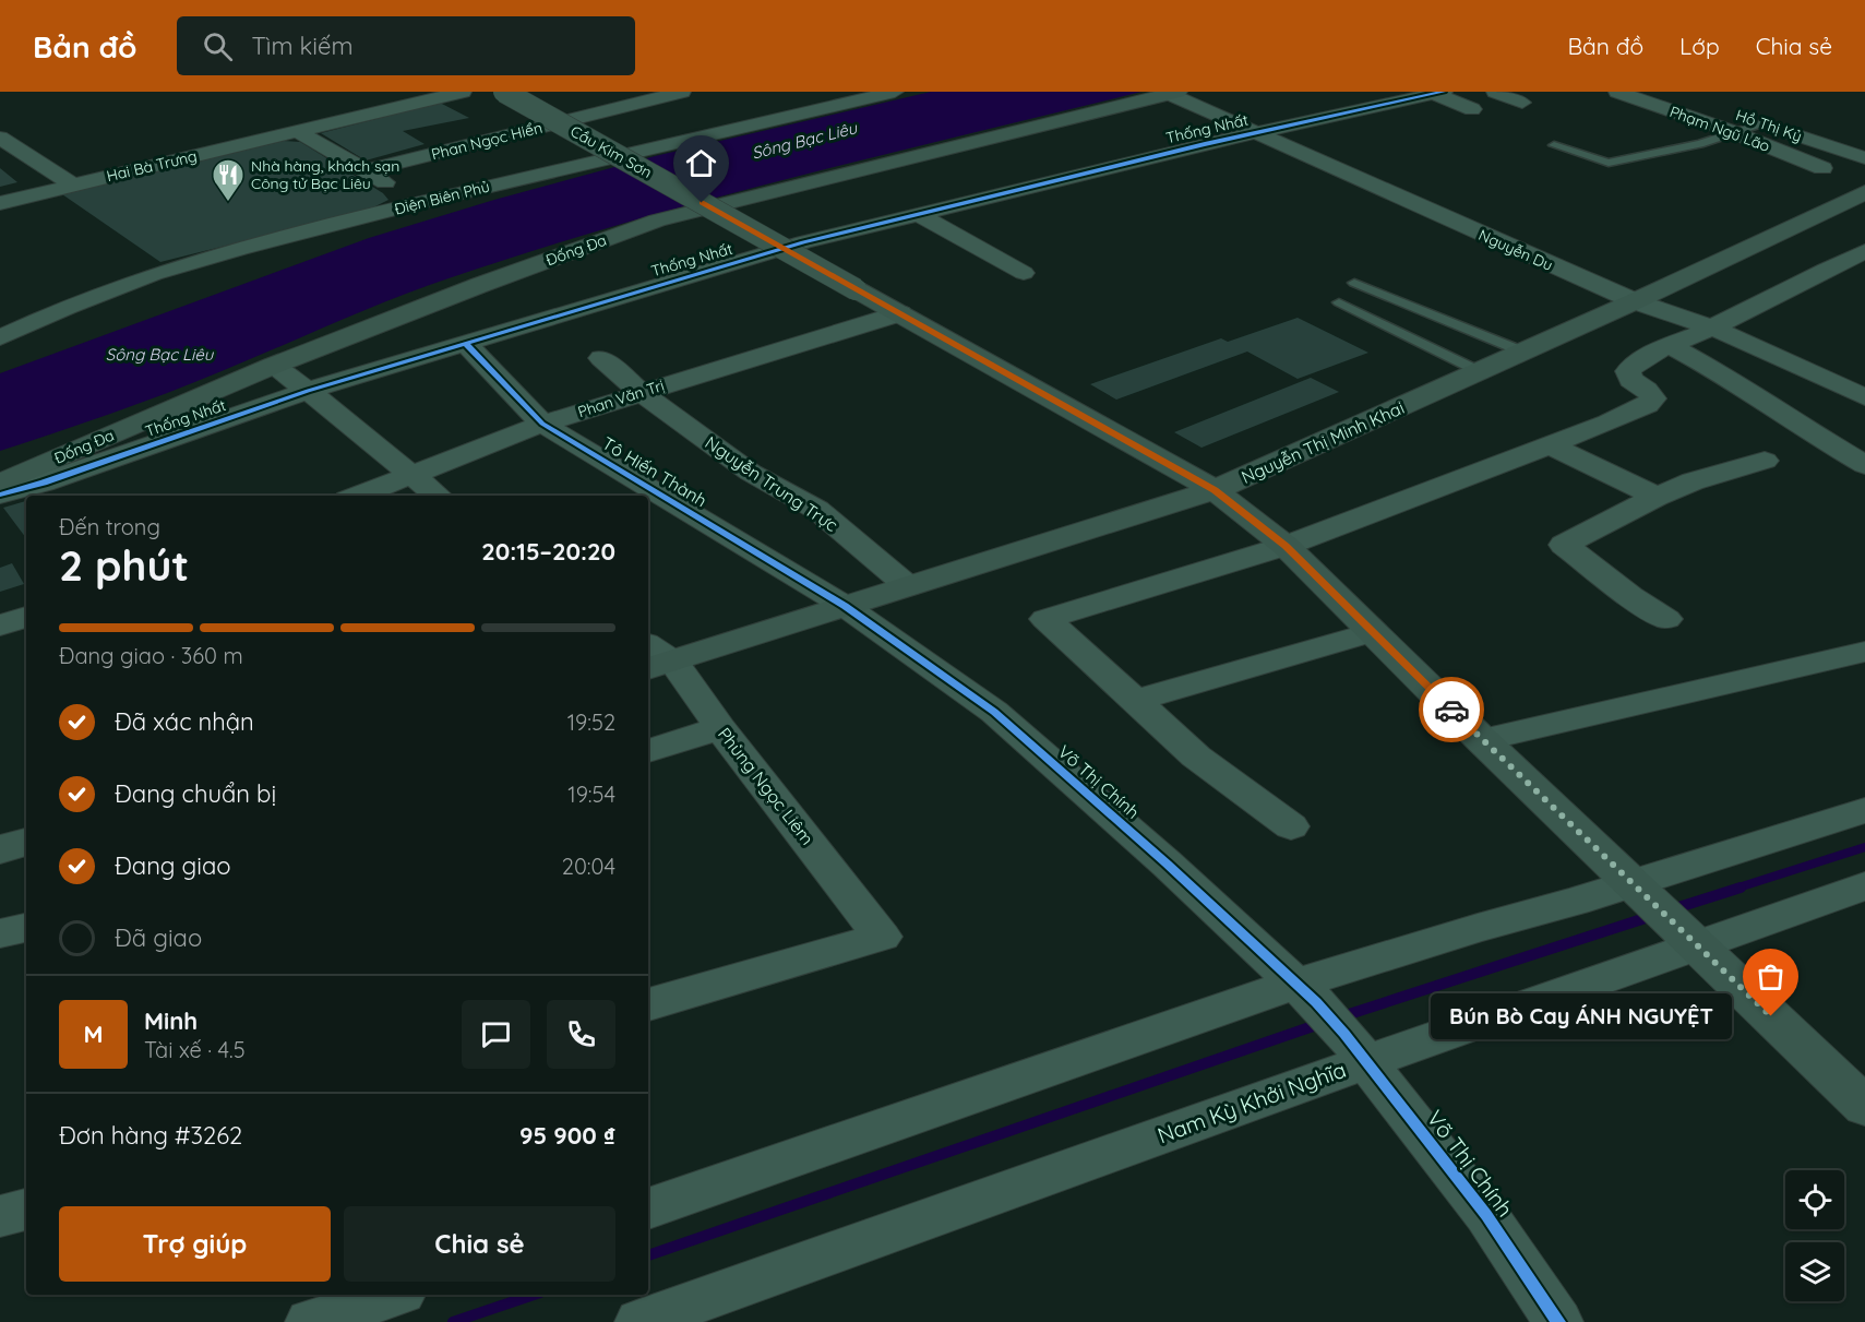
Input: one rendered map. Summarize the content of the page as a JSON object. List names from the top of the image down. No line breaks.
{"streets":{"main road":["Cầu Kim Sơn","Đống Đa","Nguyễn Thị Minh Khai"],"street":["Hồ Thị Kỷ","Thống Nhất","Phạm Ngũ Lão","Phan Ngọc Hiển","Hai Bà Trưng","Điện Biên Phủ","Nguyễn Du","Phan Văn Trị","Tô Hiến Thành","Nguyễn Trung Trực","Võ Thị Chính","Phùng Ngọc Liêm","Nam Kỳ Khởi Nghĩa"]},"crossings":[["Thống Nhất","Nguyễn Du"],["Thống Nhất","Tô Hiến Thành"],["Cầu Kim Sơn","Phan Văn Trị"],["Cầu Kim Sơn","Nguyễn Thị Minh Khai"],["Cầu Kim Sơn","Nam Kỳ Khởi Nghĩa"],["Đống Đa","Nguyễn Du"],["Nguyễn Du","Nguyễn Thị Minh Khai"],["Phan Văn Trị","Tô Hiến Thành"],["Phan Văn Trị","Nguyễn Trung Trực"],["Nguyễn Thị Minh Khai","Tô Hiến Thành"],["Nguyễn Thị Minh Khai","Nguyễn Trung Trực"],["Nguyễn Thị Minh Khai","Võ Thị Chính"],["Nguyễn Thị Minh Khai","Phùng Ngọc Liêm"],["Tô Hiến Thành","Võ Thị Chính"],["Võ Thị Chính","Nam Kỳ Khởi Nghĩa"]],"water":["Sông Bạc Liêu"],"places":{"restaurant":["Nhà hàng, khách sạn Công tử Bạc Liêu"],"other":["Bún Bò Cay ÁNH NGUYỆT"]},"page":{"header":"Bản đồ","search":"Tìm kiếm","nav":["Bản đồ","Lớp","Chia sẻ"],"heading":["2 phút","Đến trong","20:15–20:20"],"panel":["Minh","Tài xế · 4.5","Đơn hàng #3262","95 900 ₫"],"bar":"Đang giao · 360 m","list":[["Đã xác nhận","19:52"],["Đang chuẩn bị","19:54"],["Đang giao","20:04"],"Đã giao"],"bubble":"Bún Bò Cay ÁNH NGUYỆT","round":"M","buttons":["Trợ giúp","Chia sẻ"]}}
